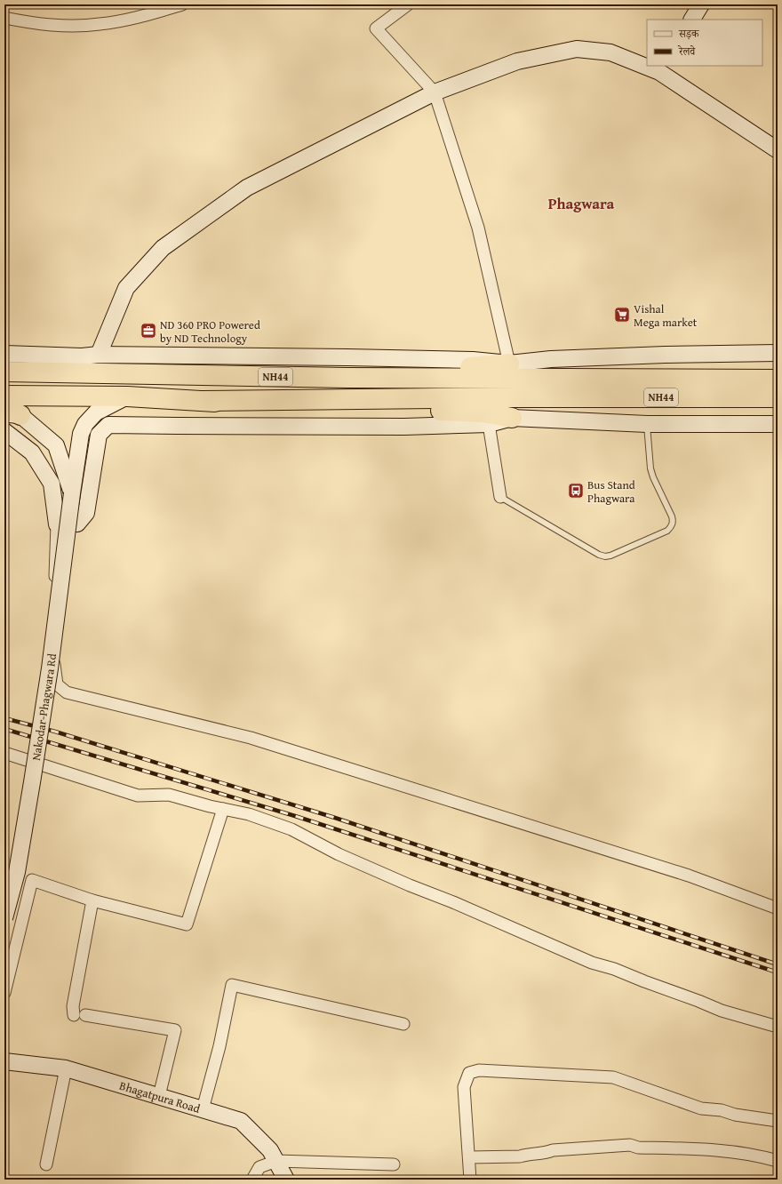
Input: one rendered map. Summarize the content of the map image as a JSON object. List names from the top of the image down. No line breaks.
{"streets":{"highway":["NH44"],"main road":["Nakodar-Phagwara Rd","Bhagatpura Road"]},"crossings":[["NH44","Nakodar-Phagwara Rd"]],"districts":["Phagwara"],"places":{"supermarket":["Vishal Mega market"],"office":["ND 360 PRO Powered by ND Technology"],"bus stop":["Bus Stand Phagwara"]},"legend":["सड़क","रेलवे"]}
